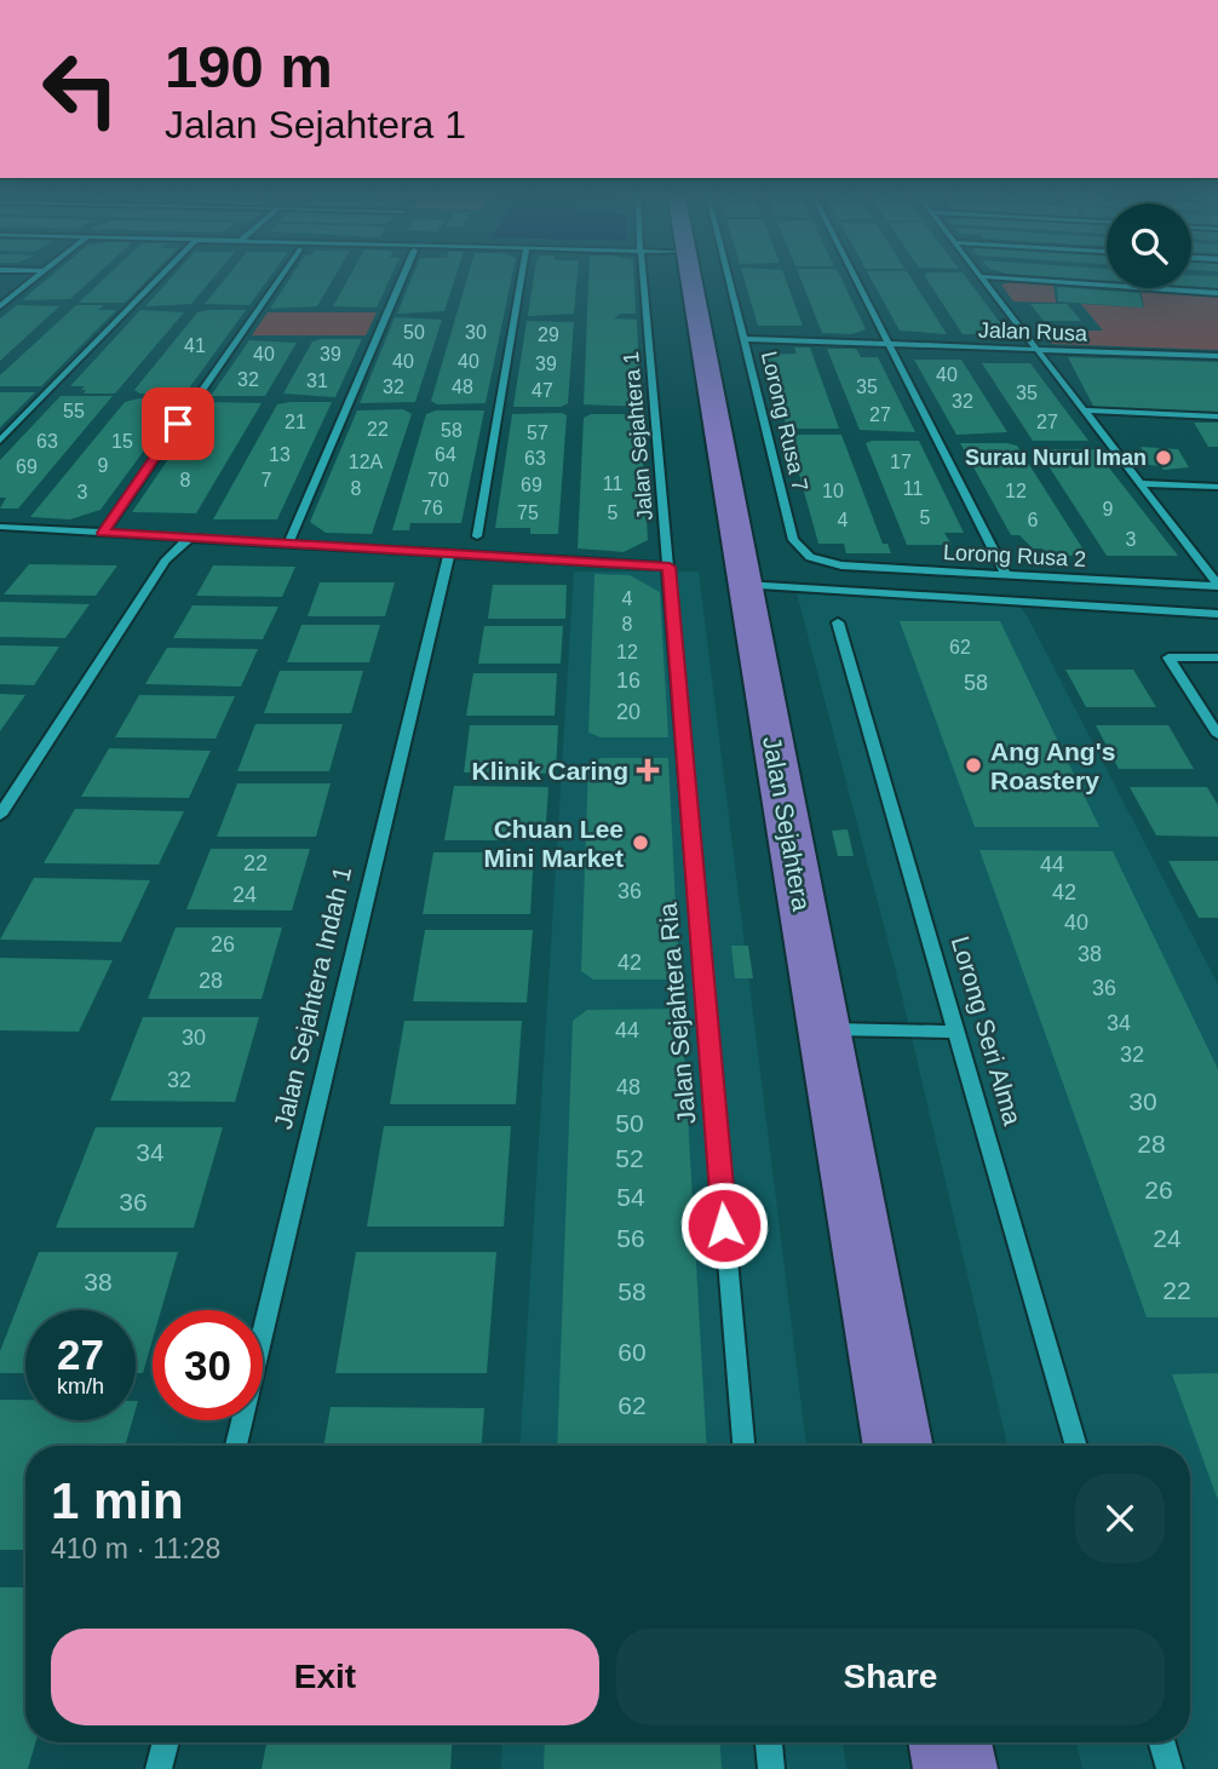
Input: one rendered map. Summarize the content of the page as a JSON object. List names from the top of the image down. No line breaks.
{"streets":{"main road":["Jalan Sejahtera"],"street":["Jalan Rusa","Lorong Rusa 7","Jalan Sejahtera 1","Lorong Rusa 2","Jalan Sejahtera Indah 1","Jalan Sejahtera Ria","Lorong Seri Alma"]},"crossings":[["Jalan Rusa","Lorong Rusa 7"],["Lorong Rusa 7","Lorong Rusa 2"],["Jalan Sejahtera 1","Jalan Sejahtera Ria"]],"places":{"other":["Surau Nurul Iman","Ang Ang's Roastery","Chuan Lee Mini Market"],"health":["Klinik Caring"]},"house_numbers":["50","30","29","41","40","39","40","40","39","40","32","31","32","48","35","47","35","32","55","27","21","27","22","58","57","63","15","13","64","63","12A","17","9","69","8","7","70","11","69","8","11","10","12","3","76","9","75","5","5","4","6","3","4","8","62","12","16","58","20","22","44","36","42","24","40","26","38","42","28","36","34","44","30","32","32","48","30","50","28","34","52","26","54","36","56","24","38","22","58","60","62"],"page":{"turn":["190 m","Jalan Sejahtera 1"],"speed":"27 km/h","limit":"30","heading":["1 min","410 m · 11:28"],"buttons":["Exit","Share"]}}
